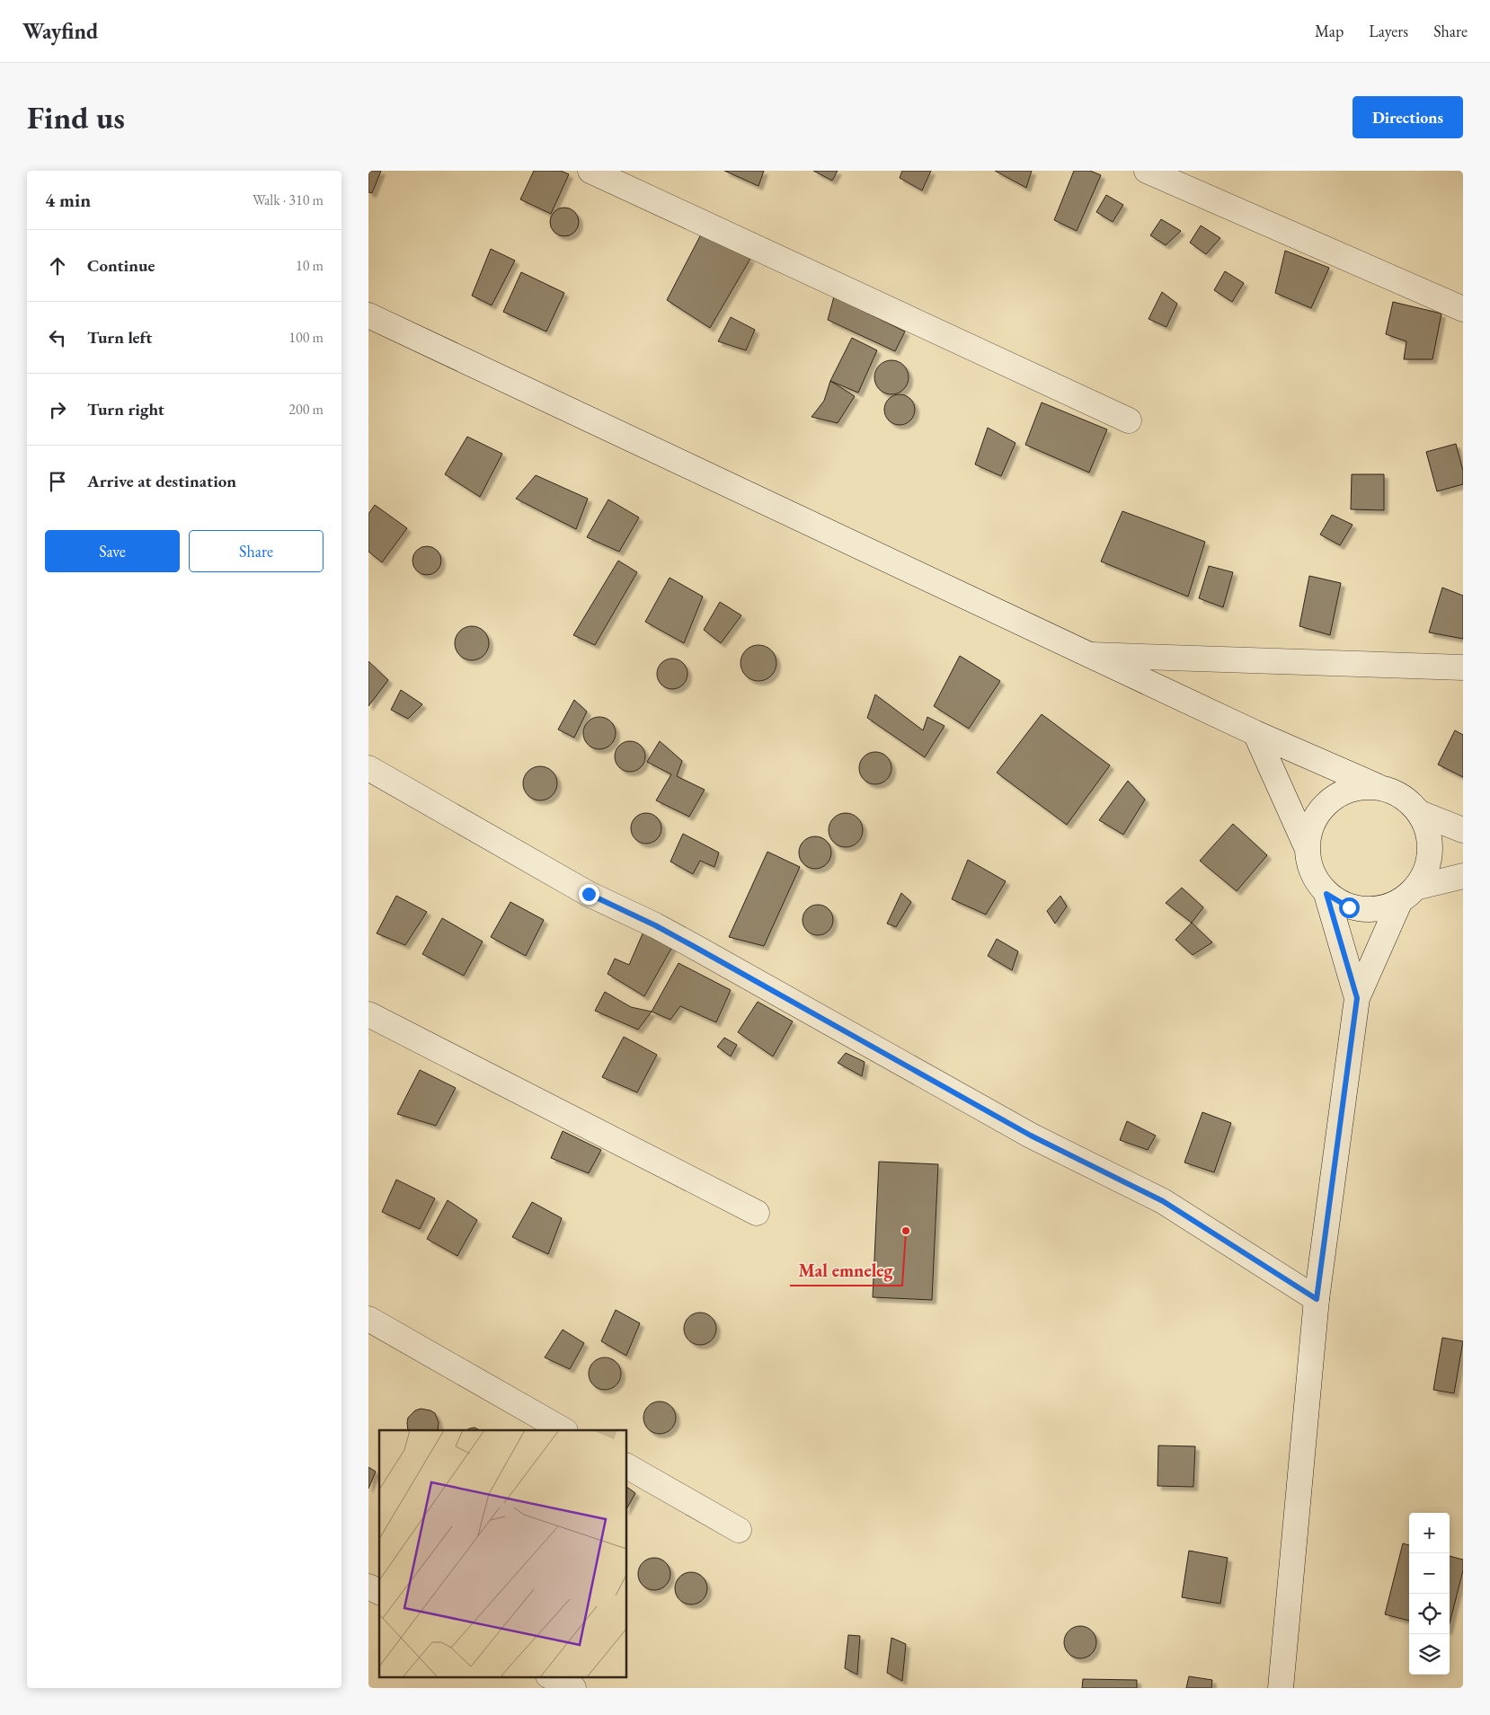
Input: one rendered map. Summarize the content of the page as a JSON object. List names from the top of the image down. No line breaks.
{"places":["Mal emneleg"],"page":{"header":"Wayfind","nav":["Map","Layers","Share"],"buttons":["Directions",["Save","Share"]],"title":"Find us","heading":["4 min","Walk · 310 m"],"list":[["Continue","10 m"],["Turn left","100 m"],["Turn right","200 m"],"Arrive at destination"],"map_buttons":["+","−"]}}
